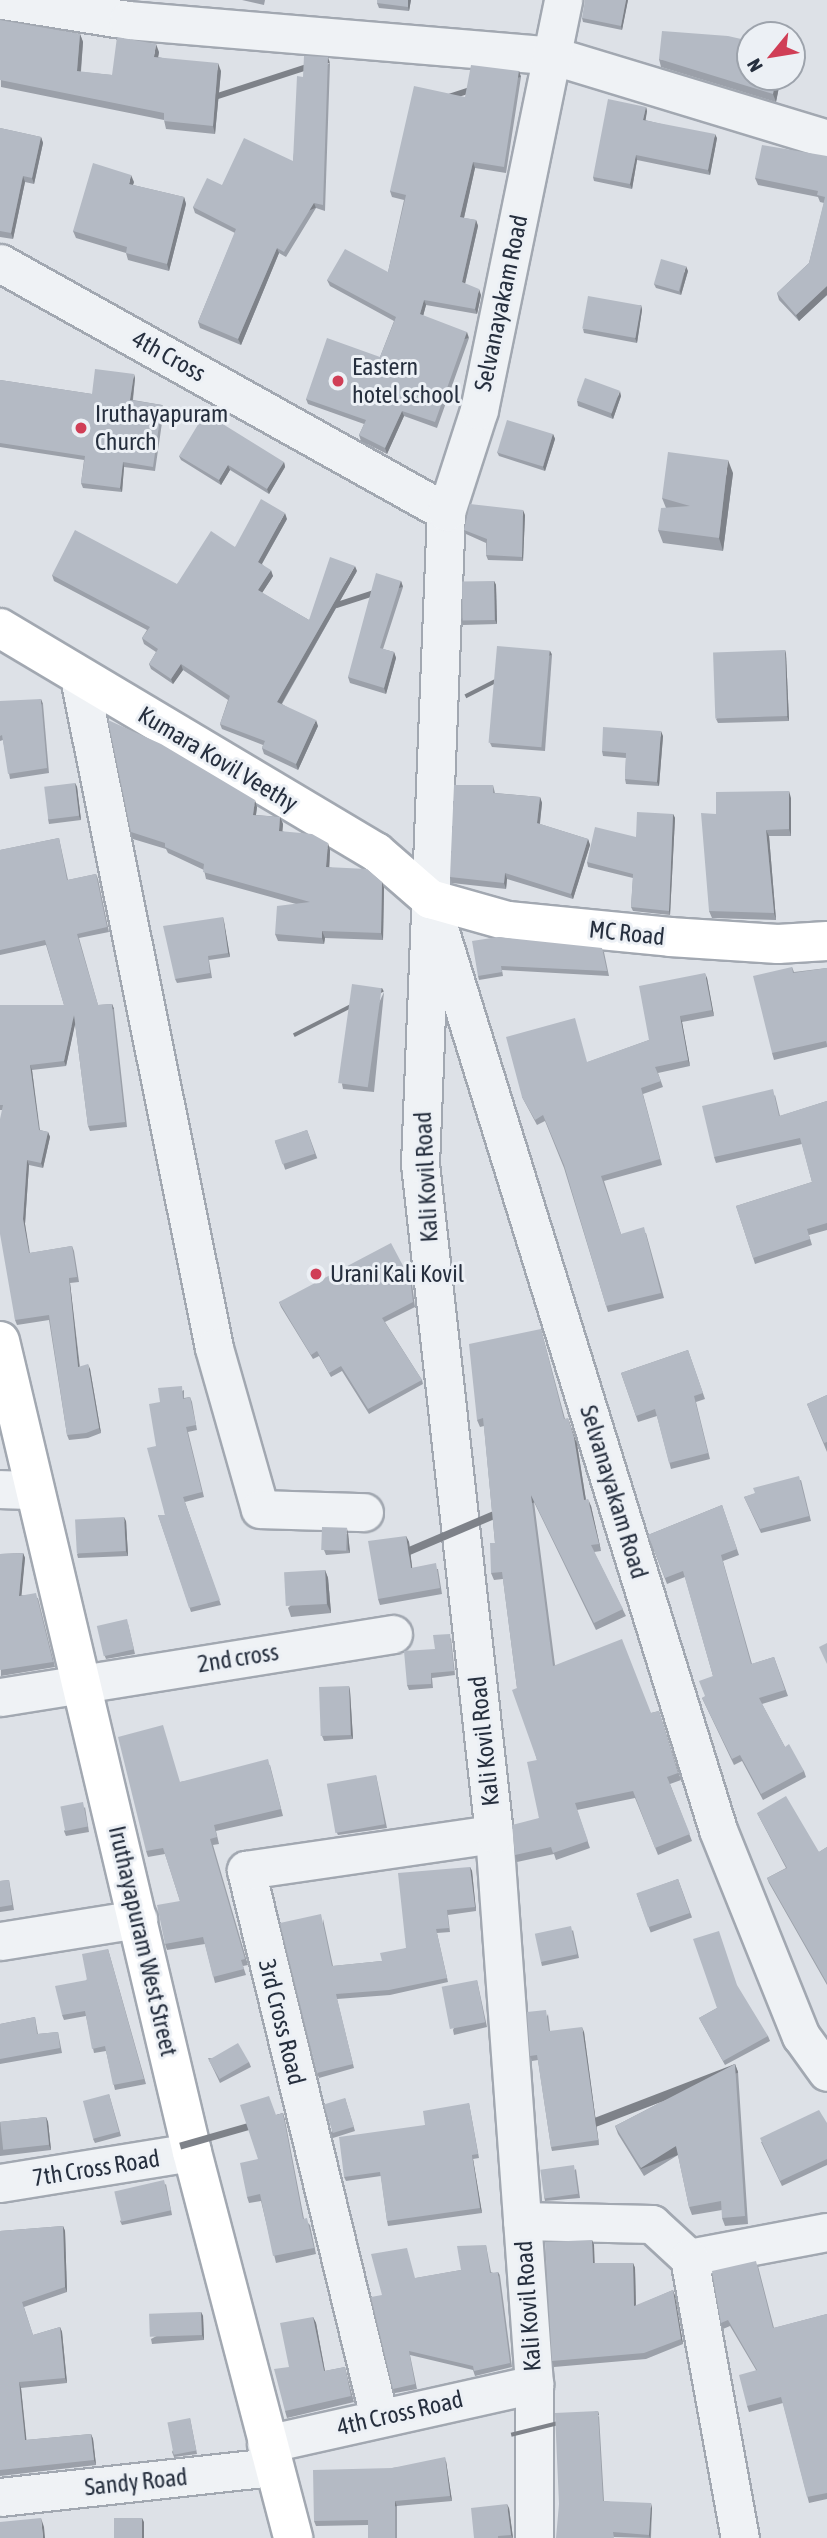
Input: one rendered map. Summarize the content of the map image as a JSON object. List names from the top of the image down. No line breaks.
{"streets":{"main road":["Kumara Kovil Veethy","MC Road","Iruthayapuram West Street"],"street":["Selvanayakam Road","4th Cross","Kali Kovil Road","2nd cross","3rd Cross Road","7th Cross Road","4th Cross Road","Sandy Road"]},"crossings":[["Selvanayakam Road","4th Cross"],["Selvanayakam Road","Kumara Kovil Veethy"],["Selvanayakam Road","MC Road"],["Selvanayakam Road","Kali Kovil Road"],["Kumara Kovil Veethy","MC Road"],["Kali Kovil Road","3rd Cross Road"],["Kali Kovil Road","4th Cross Road"],["2nd cross","Iruthayapuram West Street"],["Iruthayapuram West Street","7th Cross Road"],["Iruthayapuram West Street","4th Cross Road"],["Iruthayapuram West Street","Sandy Road"],["3rd Cross Road","4th Cross Road"],["4th Cross Road","Sandy Road"]],"places":["Eastern hotel school","Iruthayapuram Church","Urani Kali Kovil"],"north":"bottom left"}
